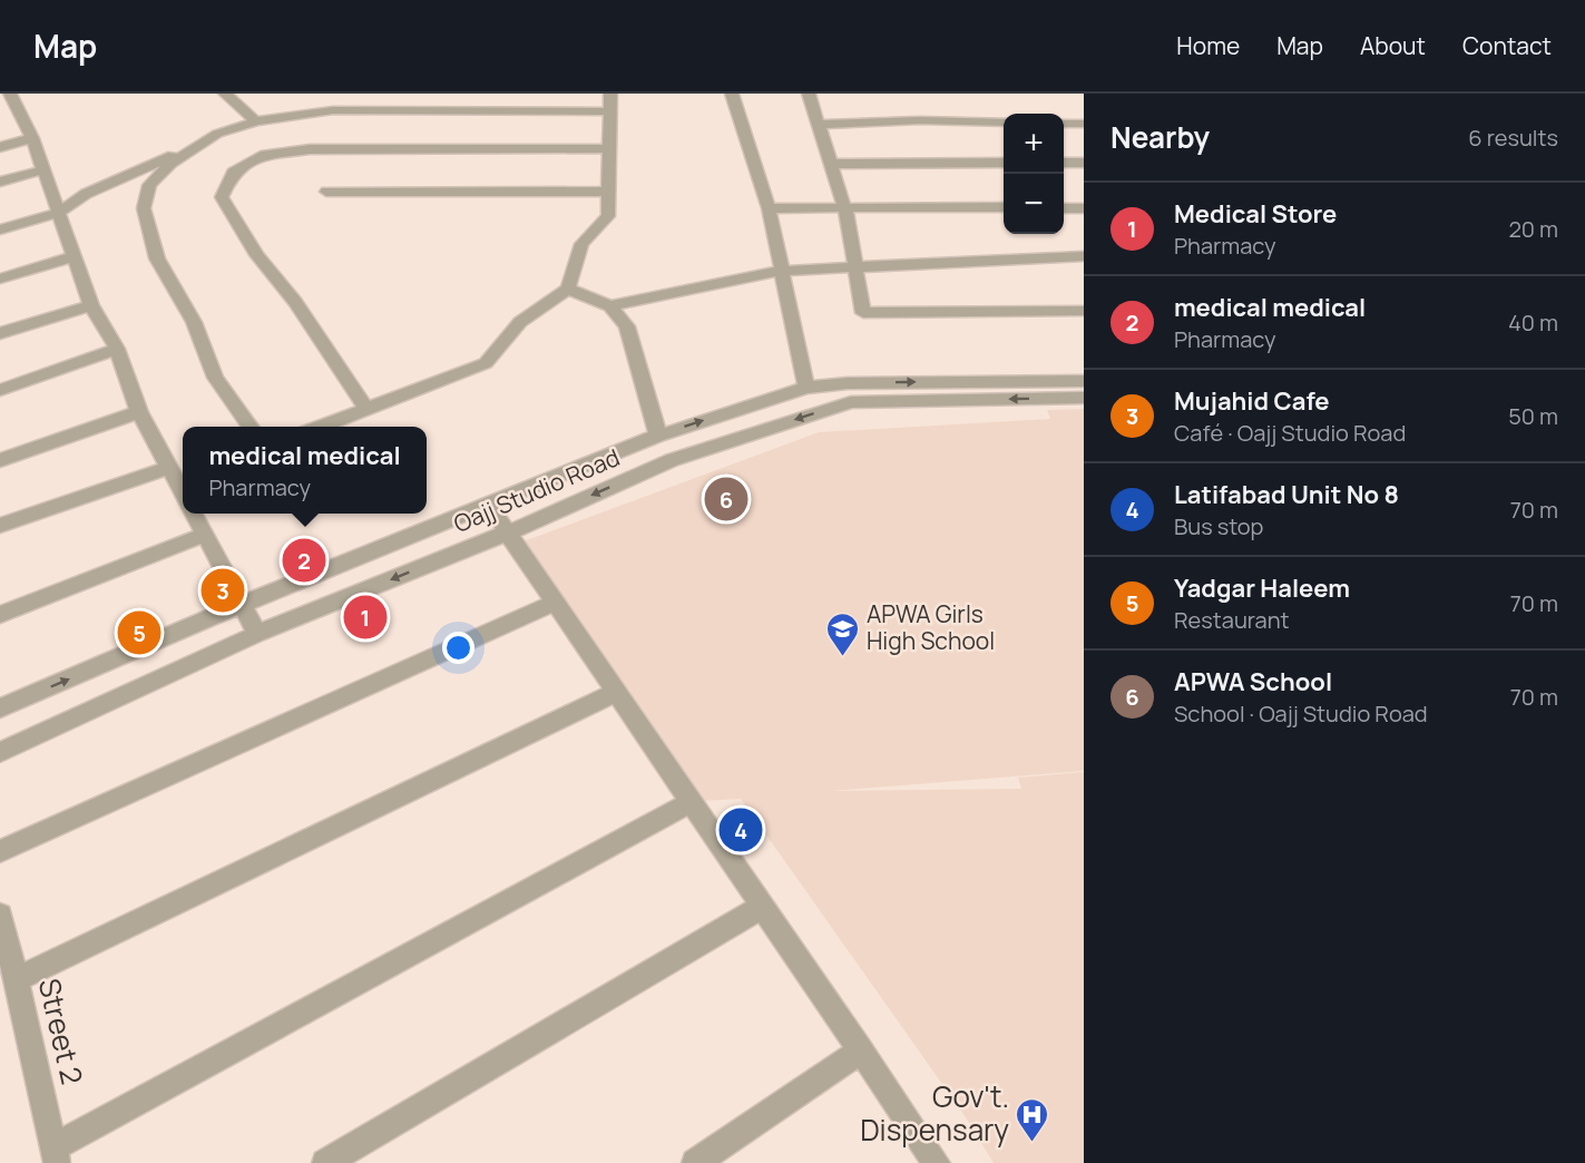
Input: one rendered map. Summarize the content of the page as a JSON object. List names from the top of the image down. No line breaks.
{"streets":{"street":["Oajj Studio Road","Street 2"]},"places":{"school or university":["APWA Girls High School"],"hospital":["Gov't. Dispensary"]},"page":{"header":"Map","nav":["Home","Map","About","Contact"],"heading":["Nearby","6 results"],"map_buttons":["+","−"],"list":[{"mark":"1","name":"Medical Store","note":"Pharmacy","value":"20 m"},{"mark":"2","name":"medical medical","note":"Pharmacy","value":"40 m"},{"mark":"3","name":"Mujahid Cafe","note":"Café · Oajj Studio Road","value":"50 m"},{"mark":"4","name":"Latifabad Unit No 8","note":"Bus stop","value":"70 m"},{"mark":"5","name":"Yadgar Haleem","note":"Restaurant","value":"70 m"},{"mark":"6","name":"APWA School","note":"School · Oajj Studio Road","value":"70 m"}],"popup":["medical medical","Pharmacy"],"pins":["6","2","3","1","5","4"]}}
